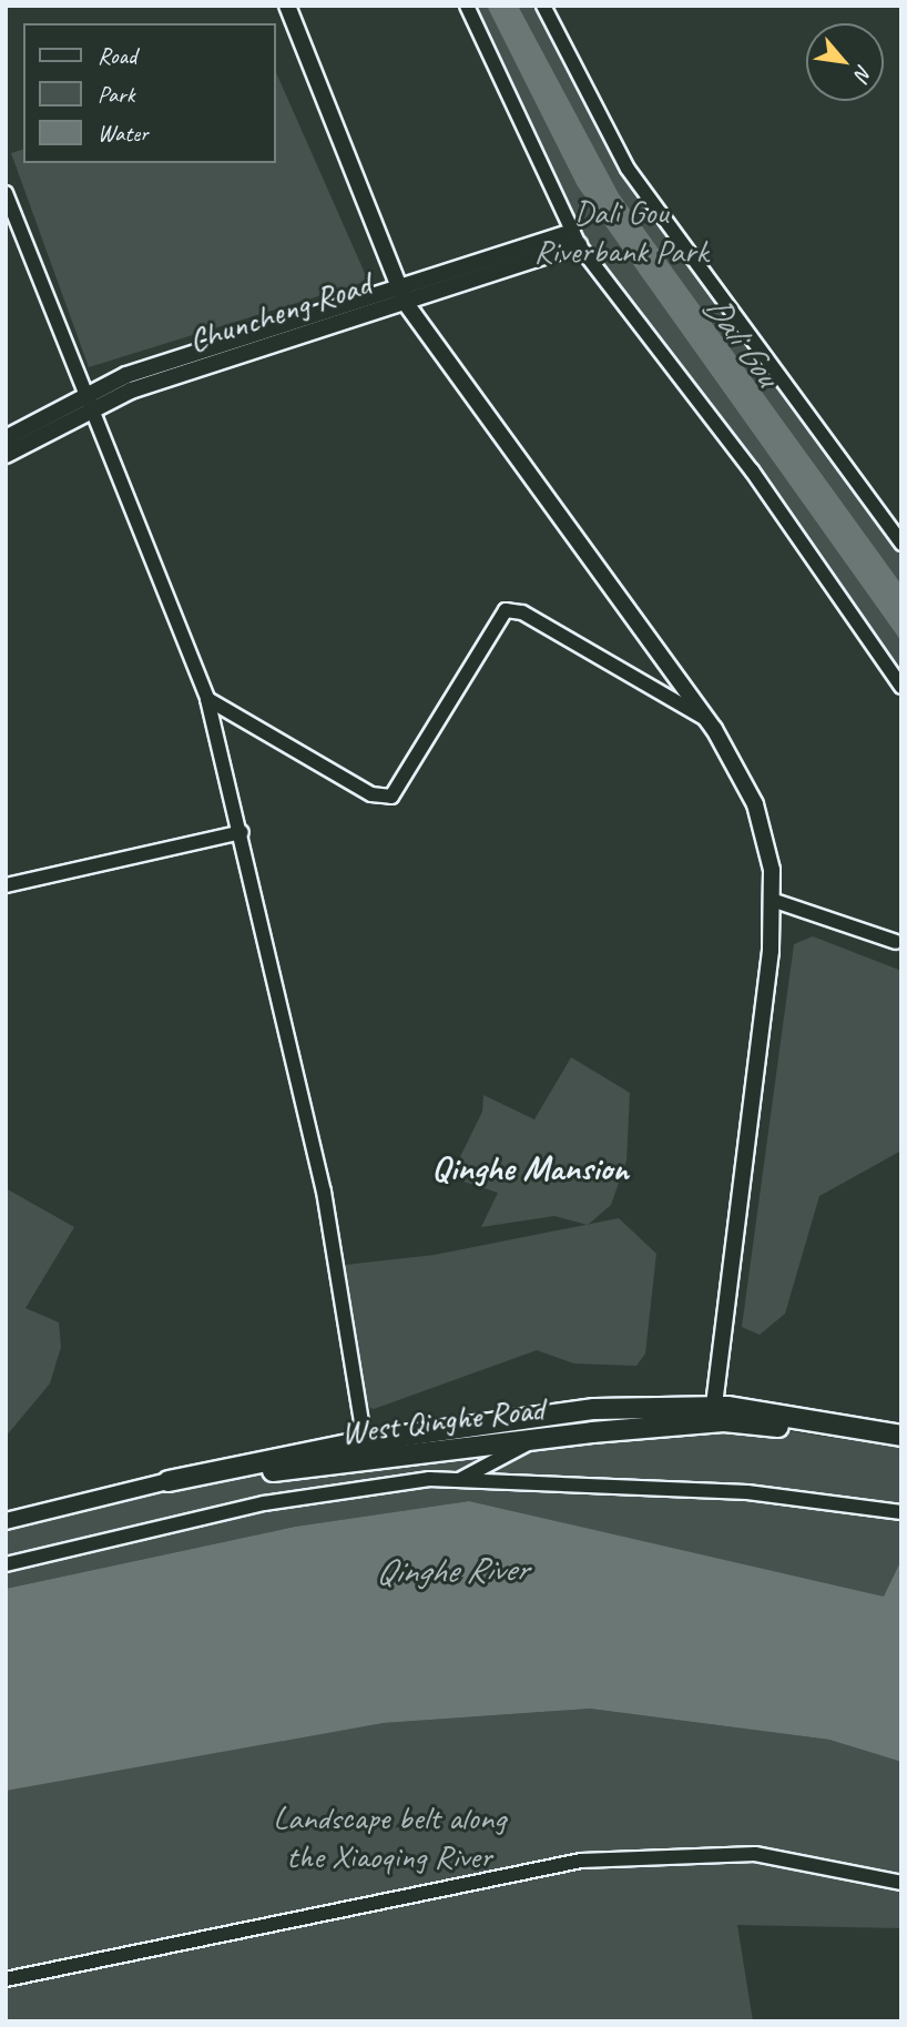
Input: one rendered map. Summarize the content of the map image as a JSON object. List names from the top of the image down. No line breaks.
{"streets":{"main road":["West Qinghe Road"],"street":["Chuncheng Road"]},"districts":["Qinghe Mansion"],"water":["Dali Gou","Qinghe River"],"parks":["Dali Gou Riverbank Park","Landscape belt along the Xiaoqing River"],"legend":["Road","Park","Water"],"north":"bottom right"}
